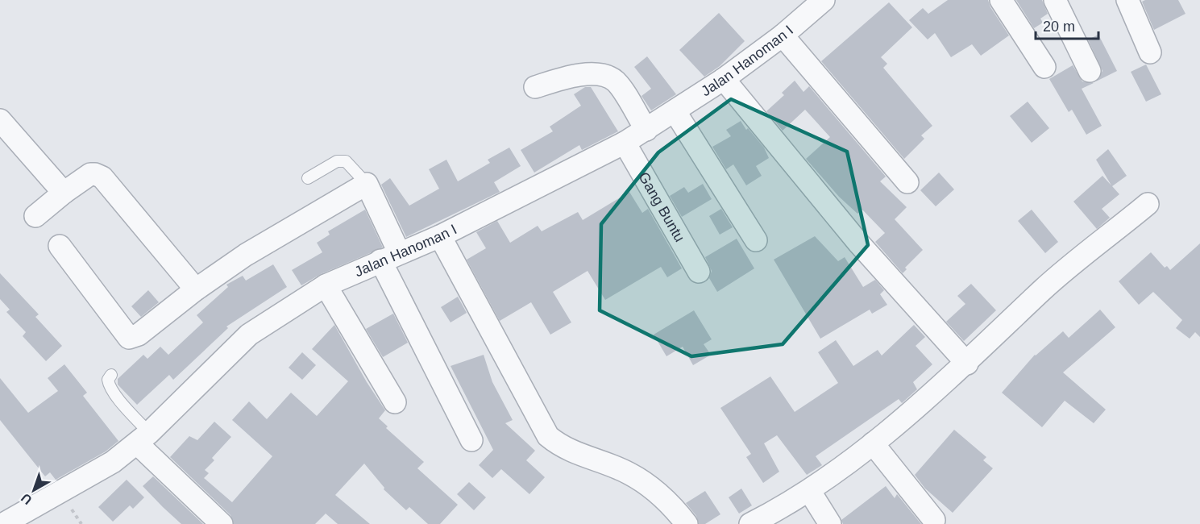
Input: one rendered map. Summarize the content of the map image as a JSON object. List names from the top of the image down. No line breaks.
{"streets":{"street":["Jalan Hanoman I","Gang Buntu"]},"crossings":[["Jalan Hanoman I","Gang Buntu"]],"scale_bar":"20 m","north":"bottom left"}
